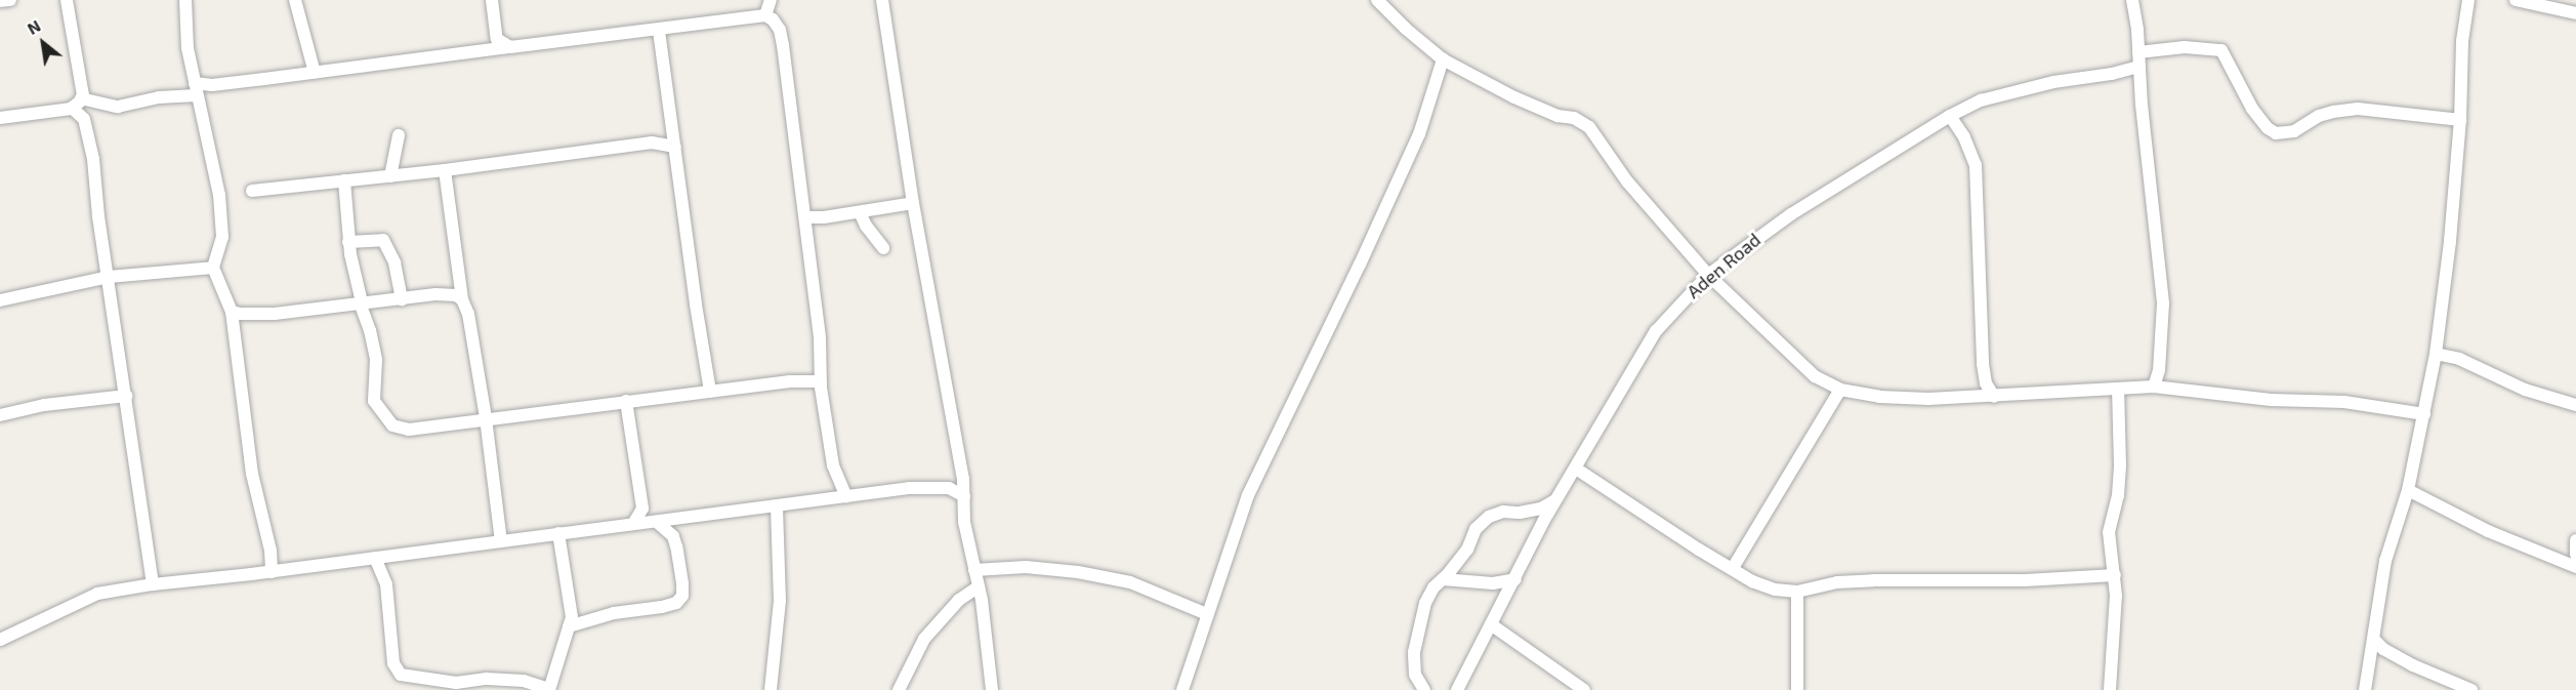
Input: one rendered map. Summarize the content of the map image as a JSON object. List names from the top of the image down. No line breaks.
{"streets":{"street":["Aden Road"]},"north":"top left"}
